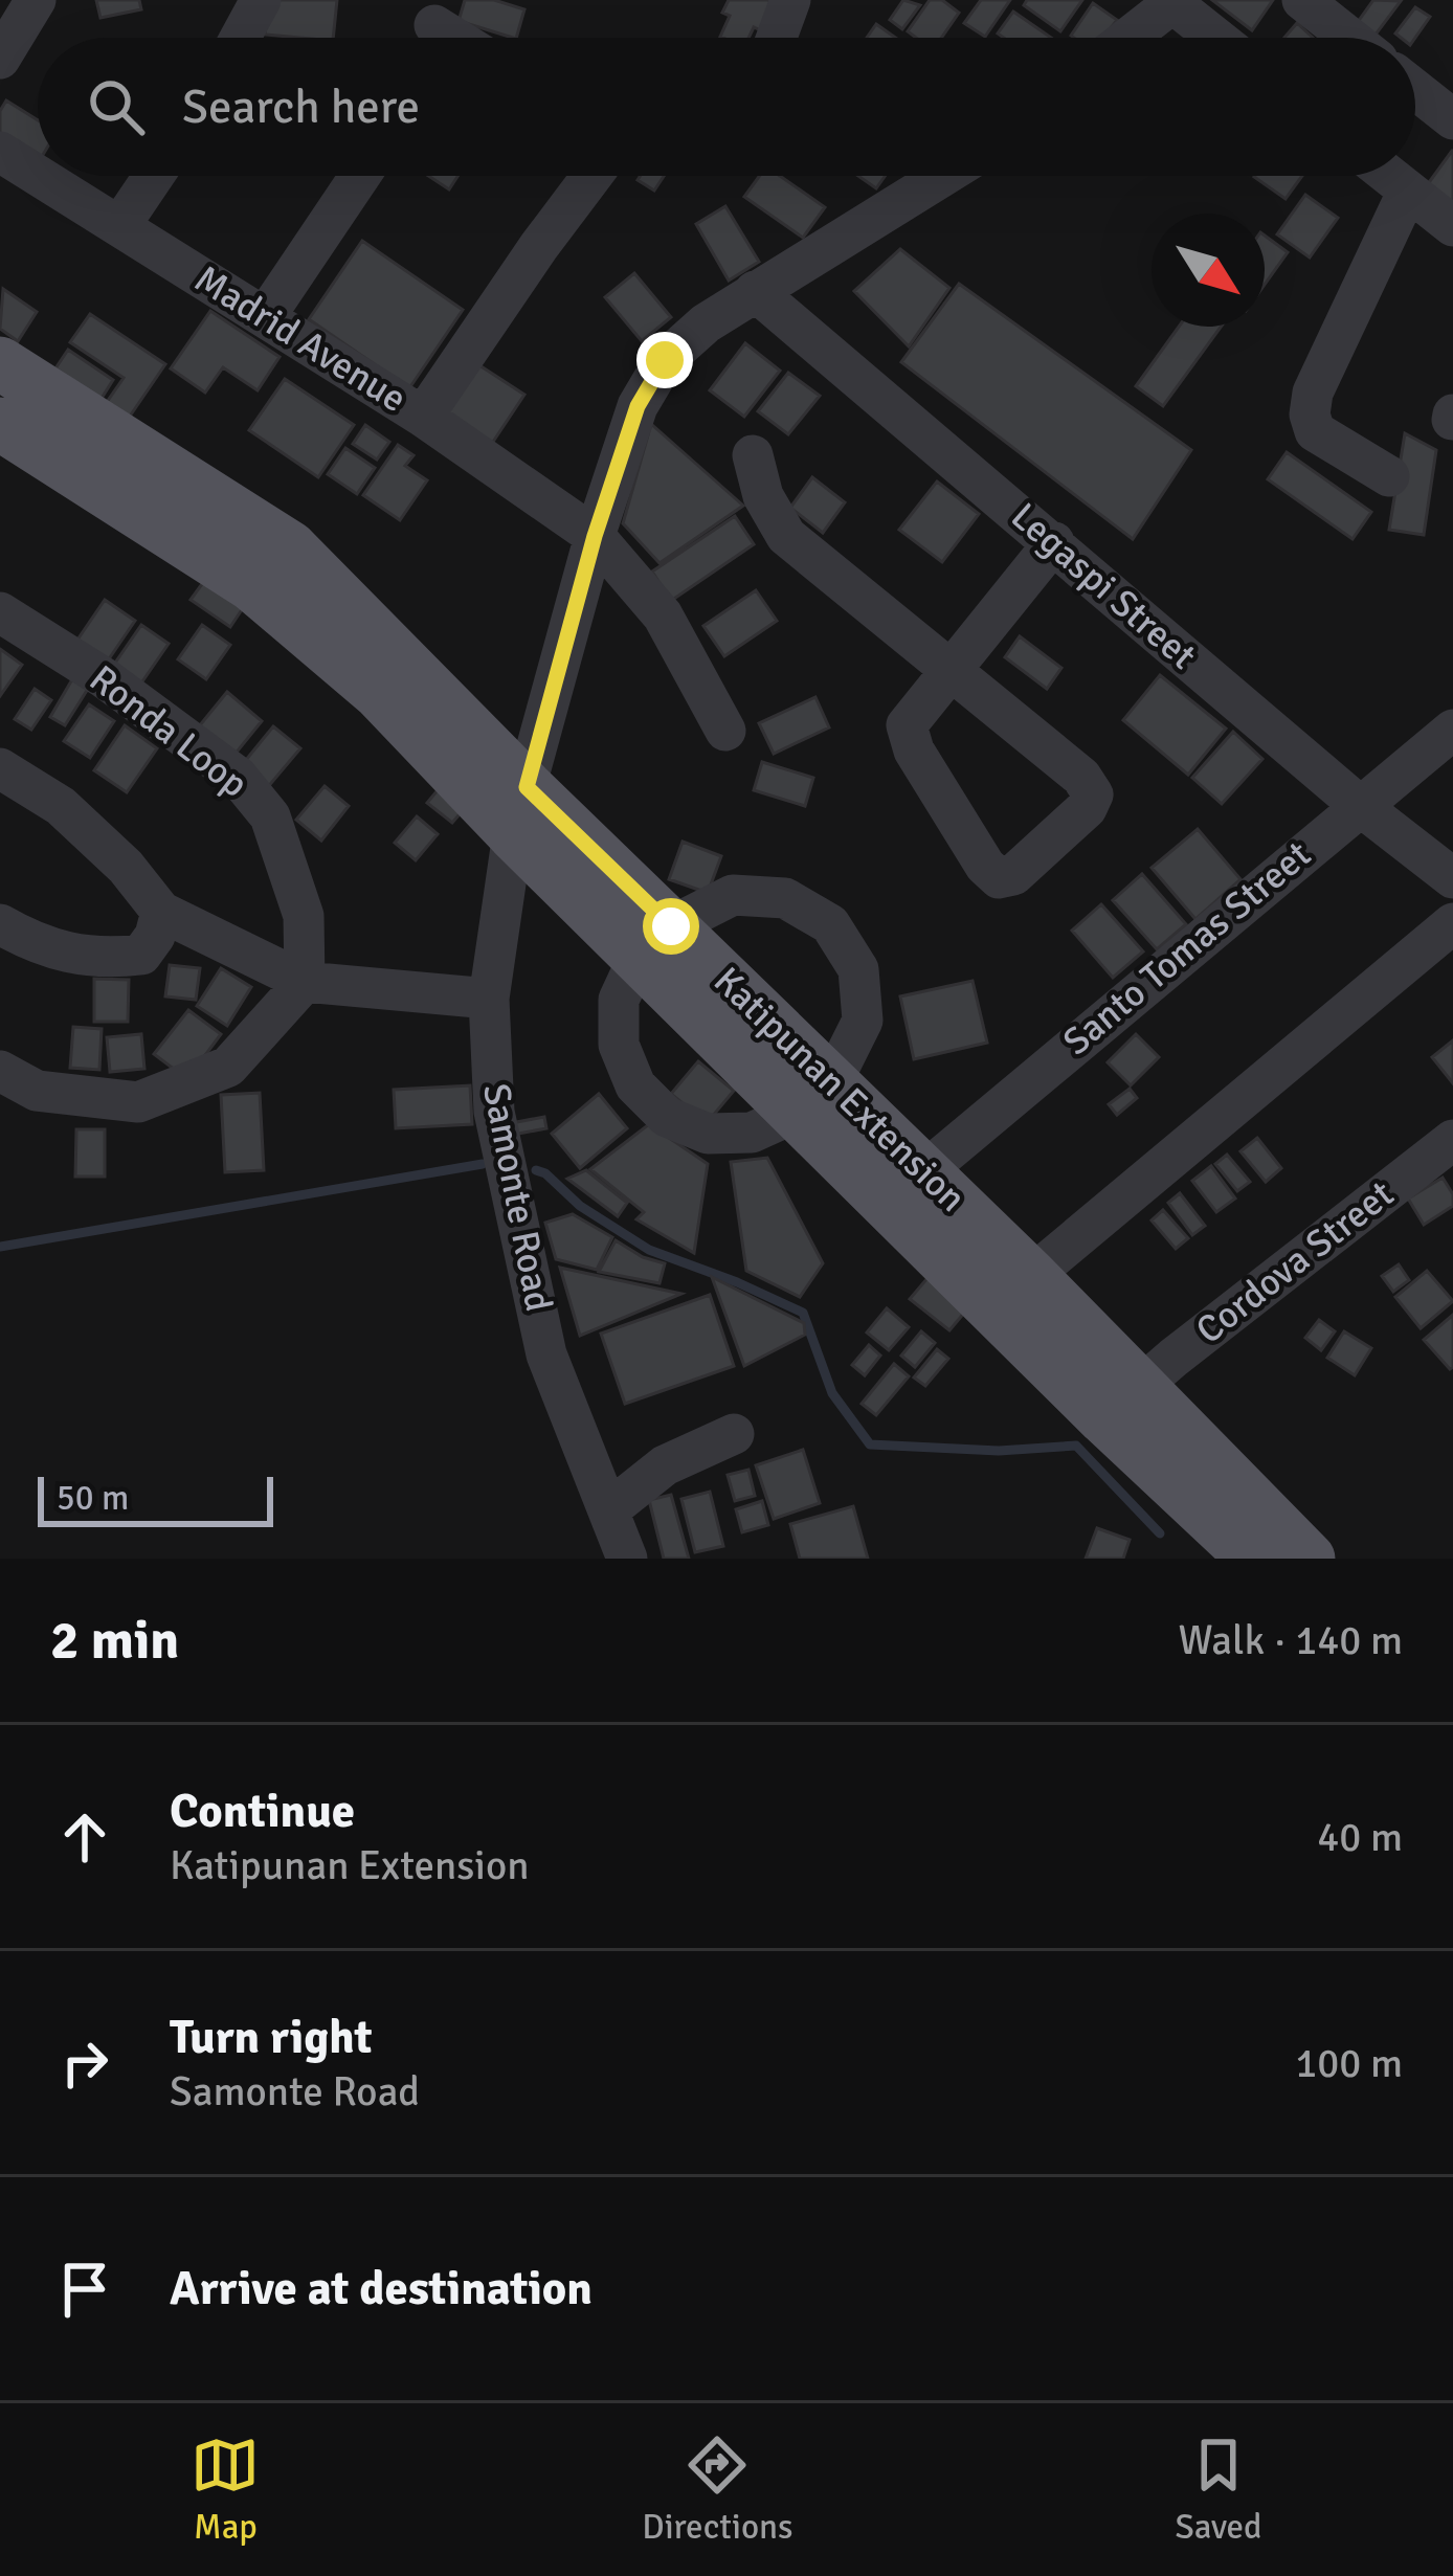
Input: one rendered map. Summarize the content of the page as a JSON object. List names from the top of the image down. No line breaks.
{"streets":{"main road":["Katipunan Extension"],"street":["Madrid Avenue","Legaspi Street","Ronda Loop","Santo Tomas Street","Samonte Road","Cordova Street"]},"crossings":[["Madrid Avenue","Samonte Road"],["Legaspi Street","Santo Tomas Street"],["Legaspi Street","Samonte Road"],["Santo Tomas Street","Katipunan Extension"],["Katipunan Extension","Samonte Road"],["Katipunan Extension","Cordova Street"]],"scale_bar":"50 m","north":"bottom right","page":{"search":"Search here","scale":"50 m","heading":["2 min","Walk · 140 m"],"list":[["Continue","Katipunan Extension","40 m"],["Turn right","Samonte Road","100 m"],"Arrive at destination"],"nav":["Map","Directions","Saved"]}}
